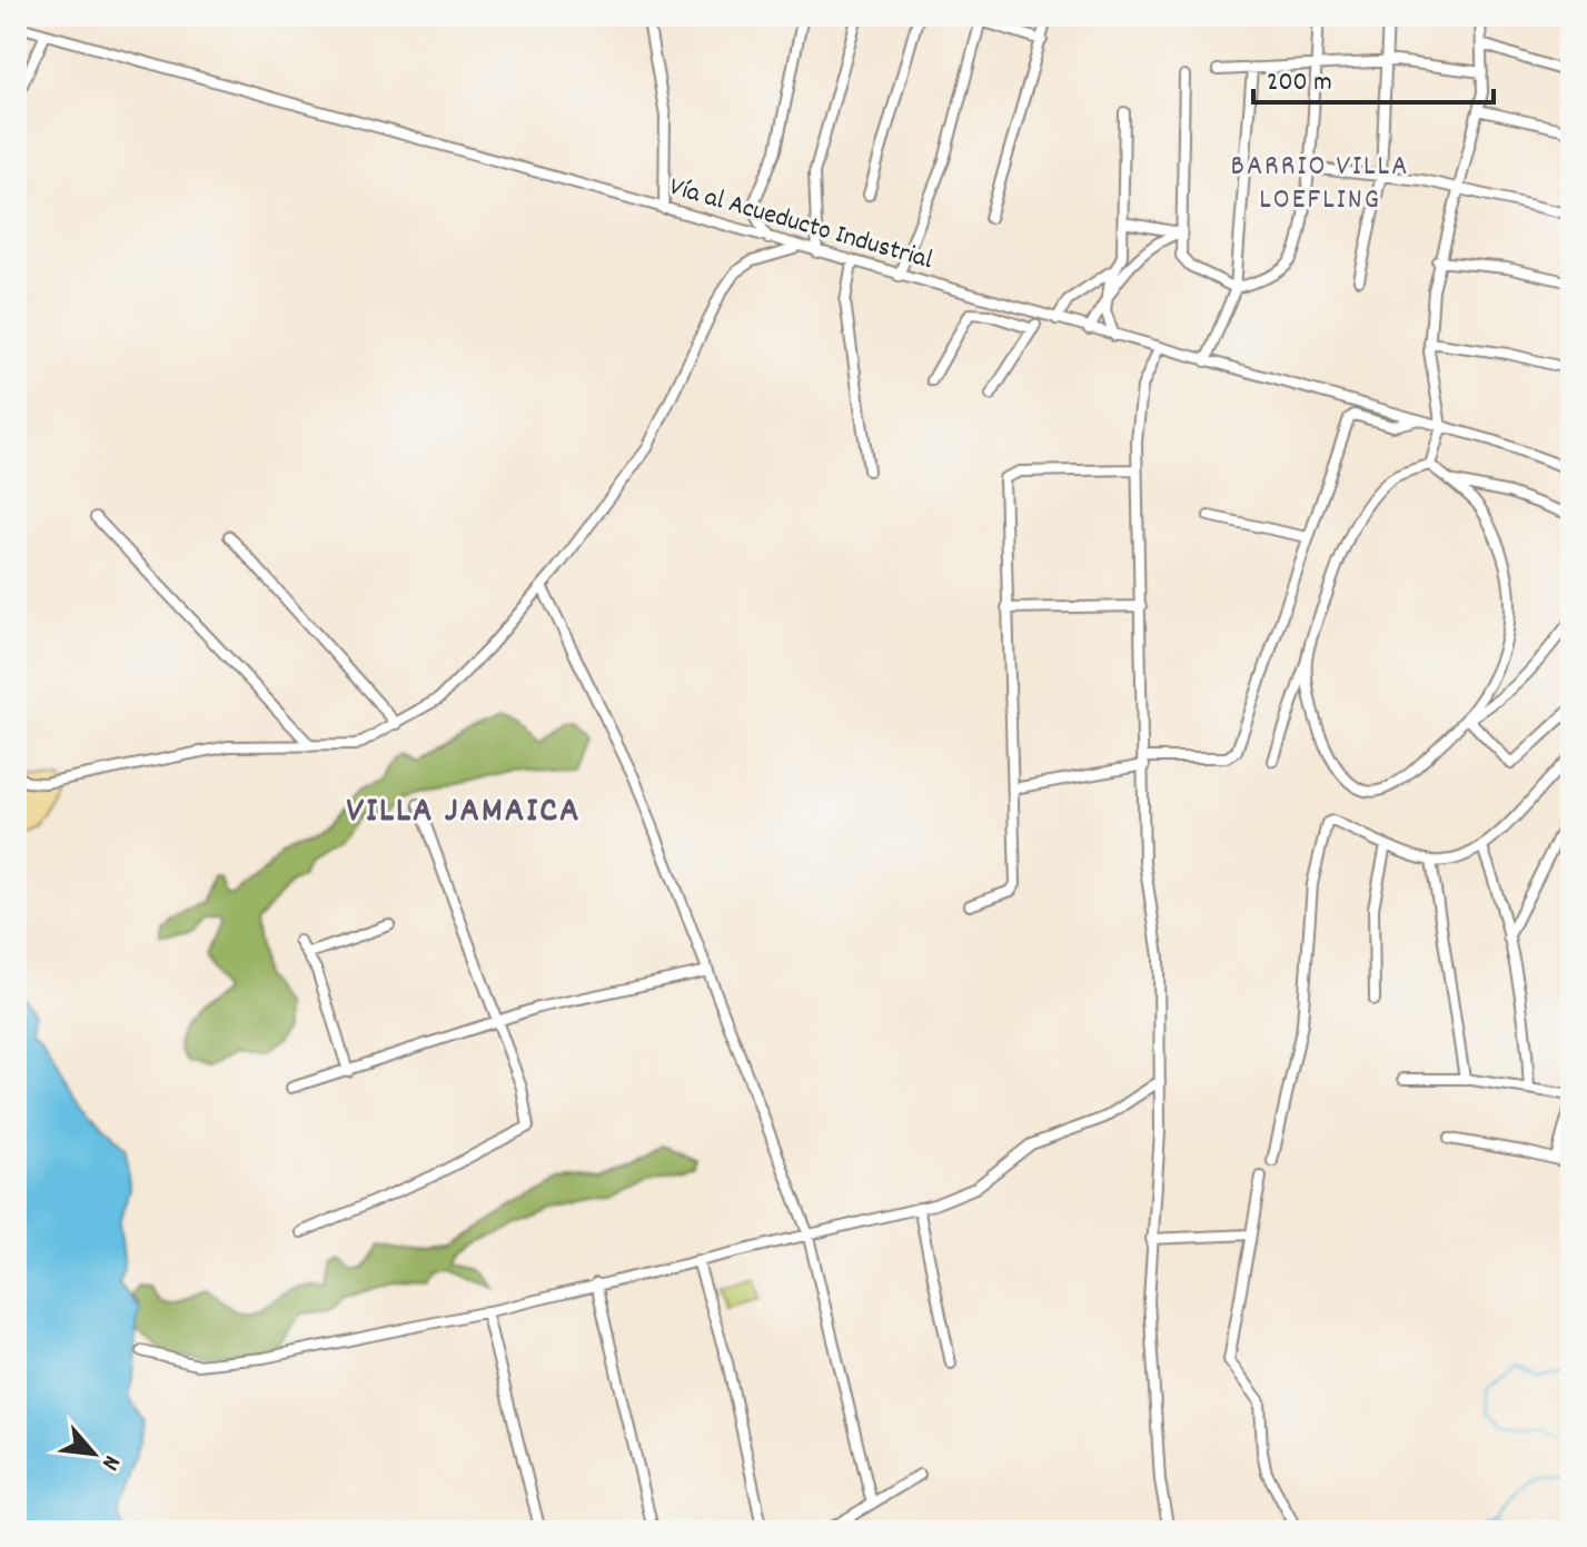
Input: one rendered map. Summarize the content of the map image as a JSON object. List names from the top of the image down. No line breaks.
{"streets":{"street":["Vía al Acueducto Industrial"]},"districts":["BARRIO VILLA LOEFLING","VILLA JAMAICA"],"scale_bar":"200 m","north":"bottom right"}
